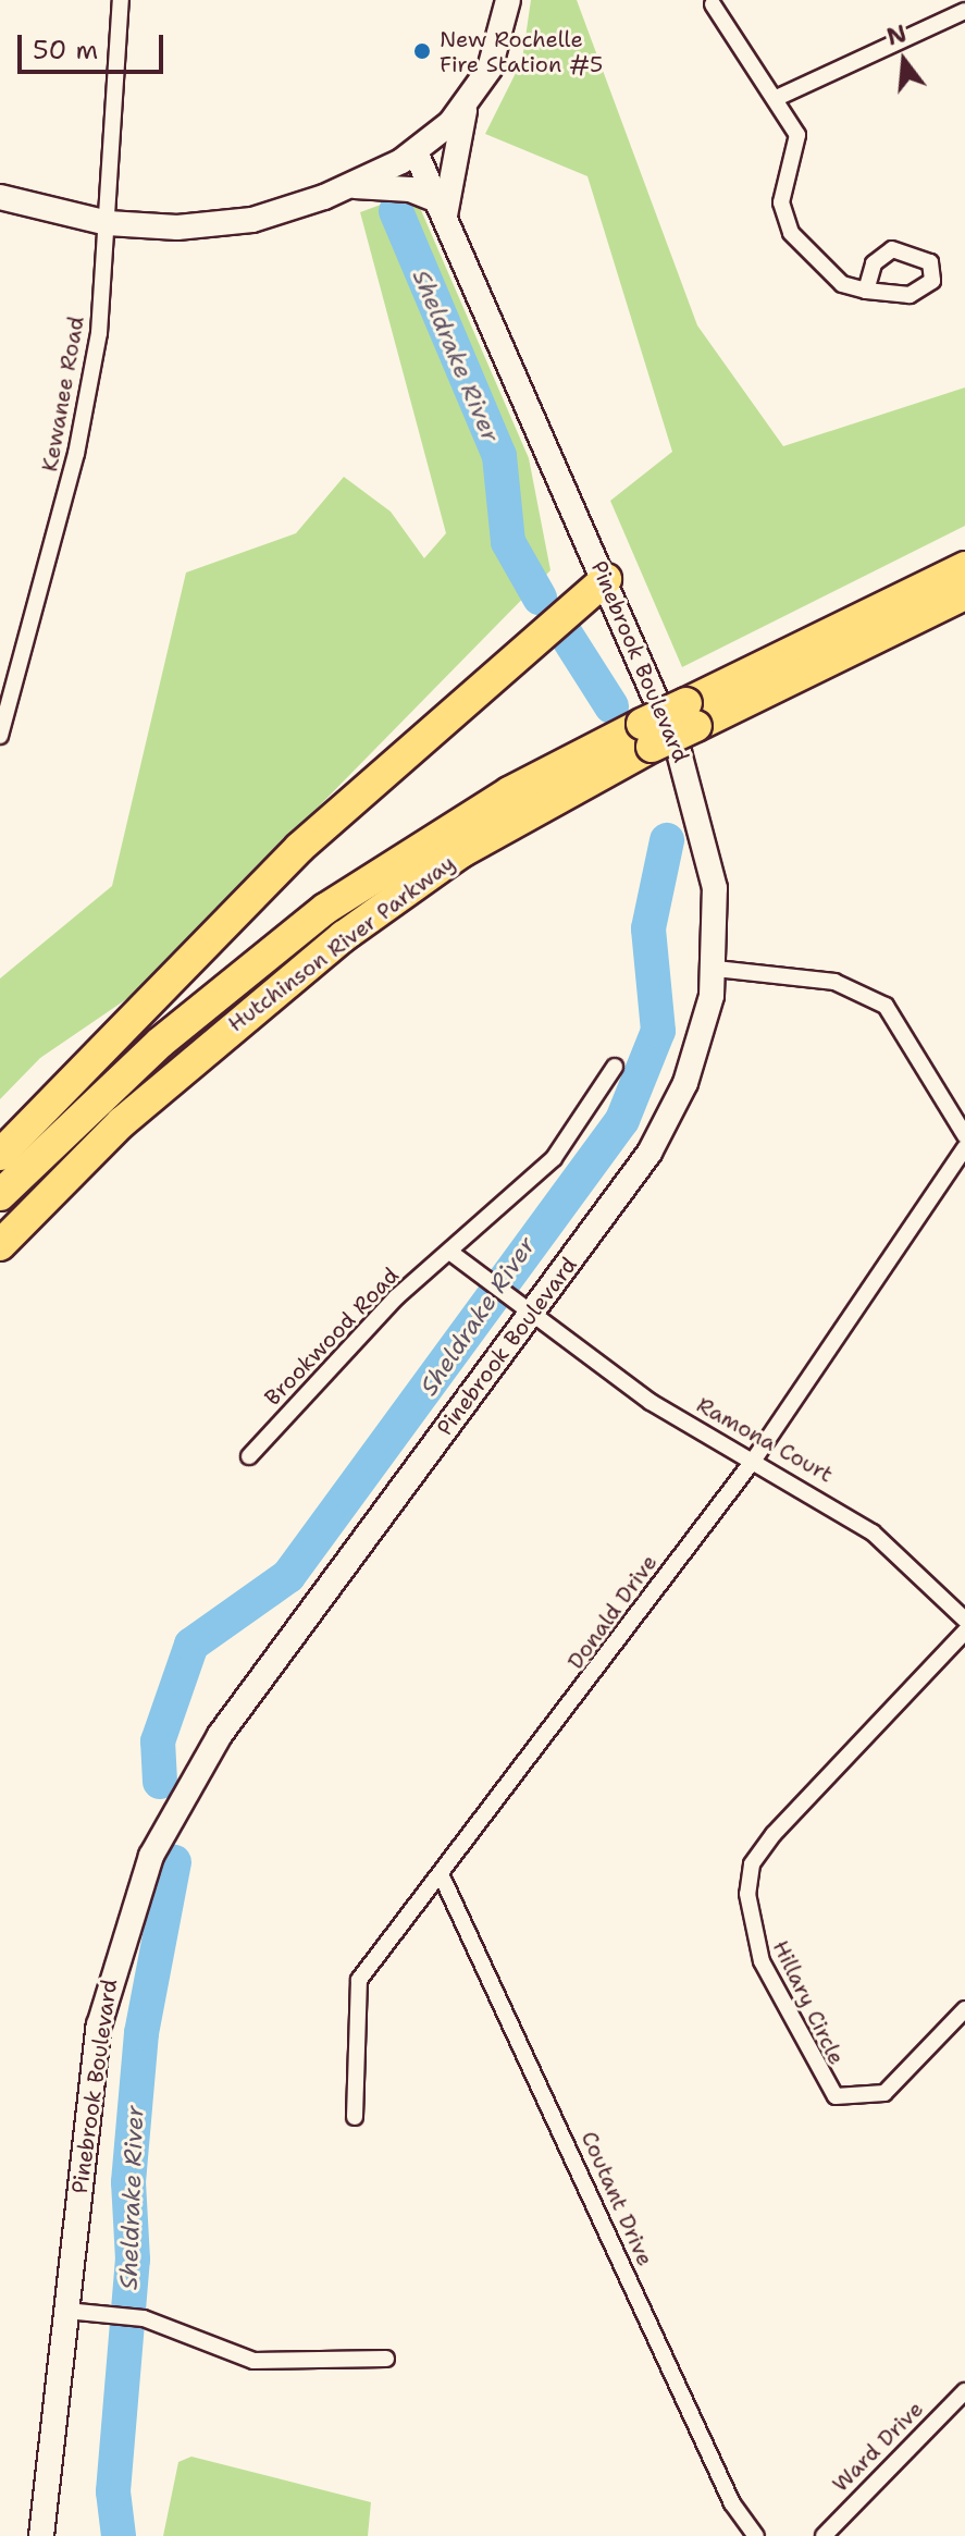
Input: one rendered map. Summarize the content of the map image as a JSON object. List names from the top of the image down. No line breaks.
{"streets":{"highway":["Hutchinson River Parkway"],"street":["Kewanee Road","Pinebrook Boulevard","Brookwood Road","Ramona Court","Donald Drive","Hillary Circle","Coutant Drive","Ward Drive"]},"crossings":[["Pinebrook Boulevard","Ramona Court"],["Ramona Court","Donald Drive"],["Donald Drive","Coutant Drive"]],"water":["Sheldrake River"],"places":["New Rochelle Fire Station #5"],"scale_bar":"50 m","north":"top"}
